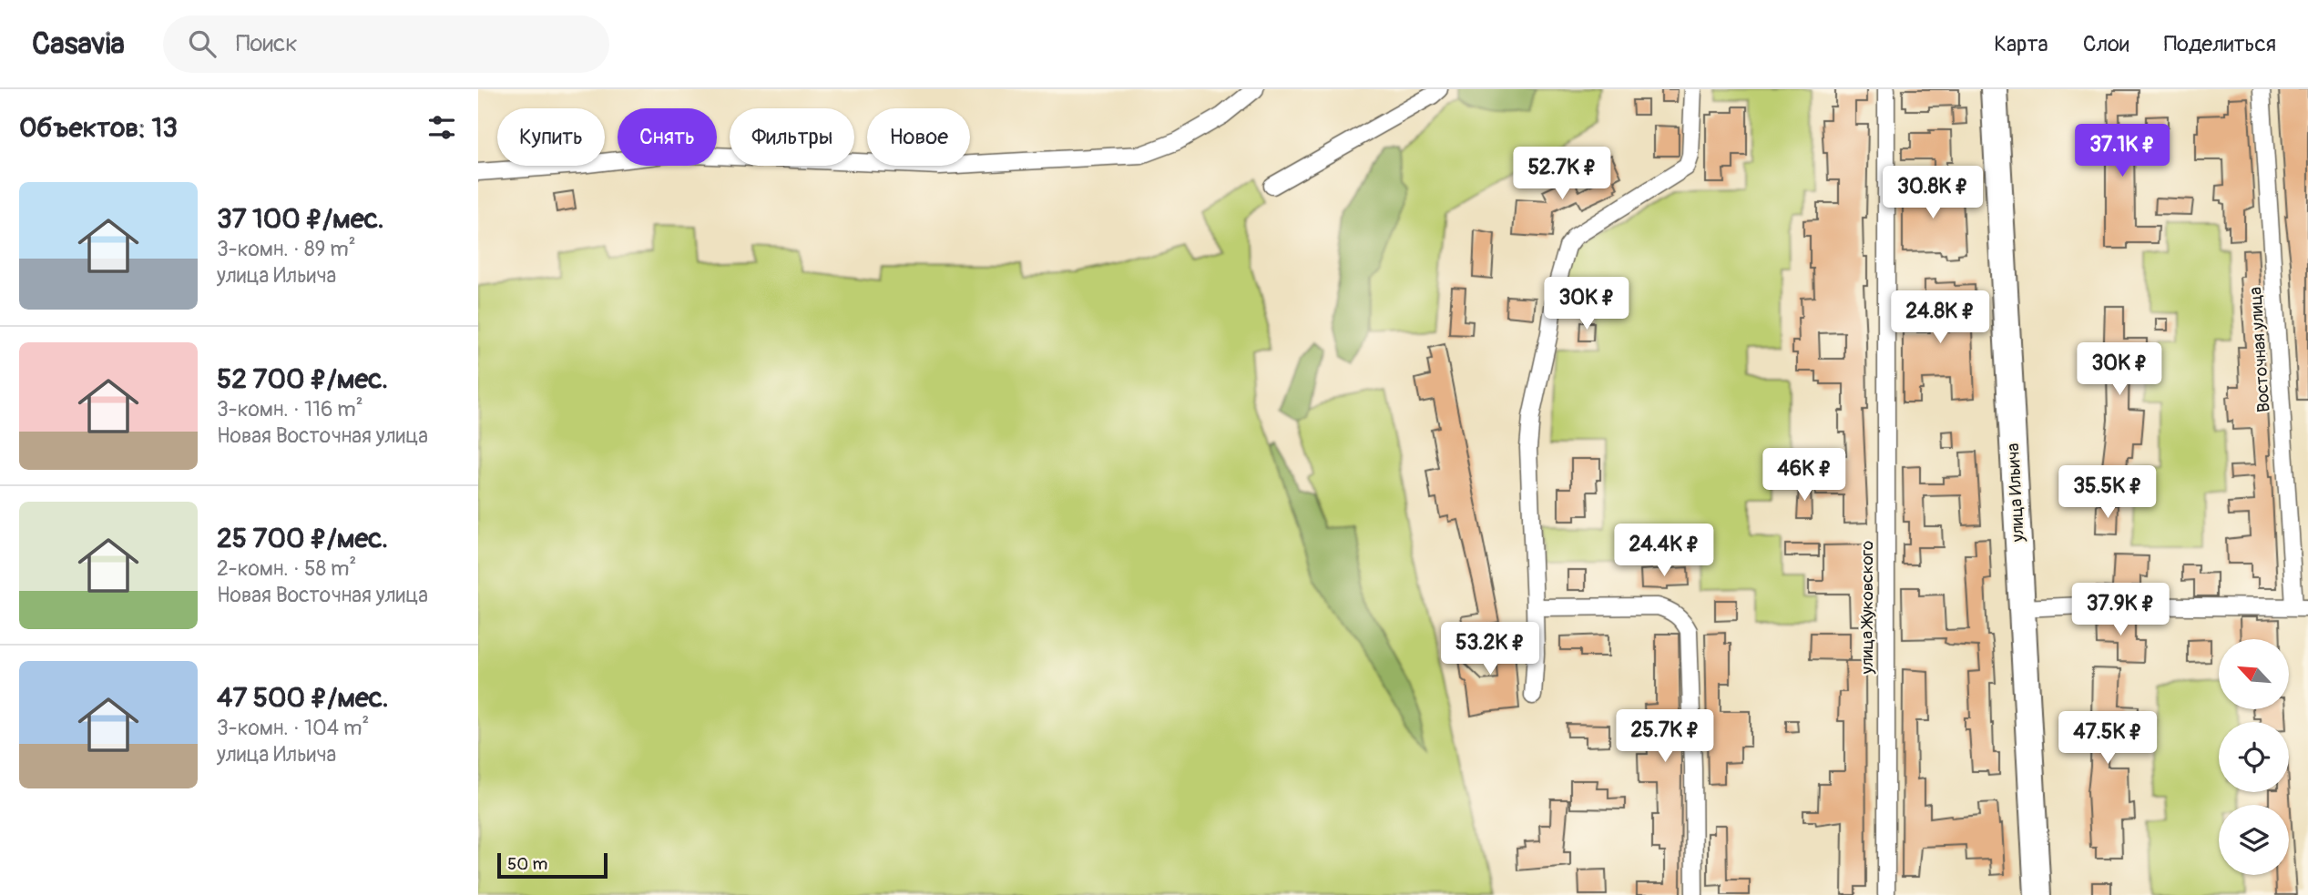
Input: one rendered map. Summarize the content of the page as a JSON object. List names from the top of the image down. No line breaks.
{"streets":{"main road":["улица Ильича"],"street":["Восточная улица","улица Жуковского"]},"scale_bar":"50 m","north":"top left","page":{"header":"Casavia","search":"Поиск","nav":["Карта","Слои","Поделиться"],"heading":"Объектов: 13","chip":["Купить","Снять","Фильтры","Новое"],"price":["37.1K ₽","52.7K ₽","30.8K ₽","30K ₽","24.8K ₽","30K ₽","46K ₽","35.5K ₽","24.4K ₽","37.9K ₽","53.2K ₽","25.7K ₽","47.5K ₽"],"list":[{"name":"37 100 ₽/мес.","note":"3-комн. · 89 m² · улица Ильича"},{"name":"52 700 ₽/мес.","note":"3-комн. · 116 m² · Новая Восточная улица"},{"name":"25 700 ₽/мес.","note":"2-комн. · 58 m² · Новая Восточная улица"},{"name":"47 500 ₽/мес.","note":"3-комн. · 104 m² · улица Ильича"}],"scale":"50 m"}}
